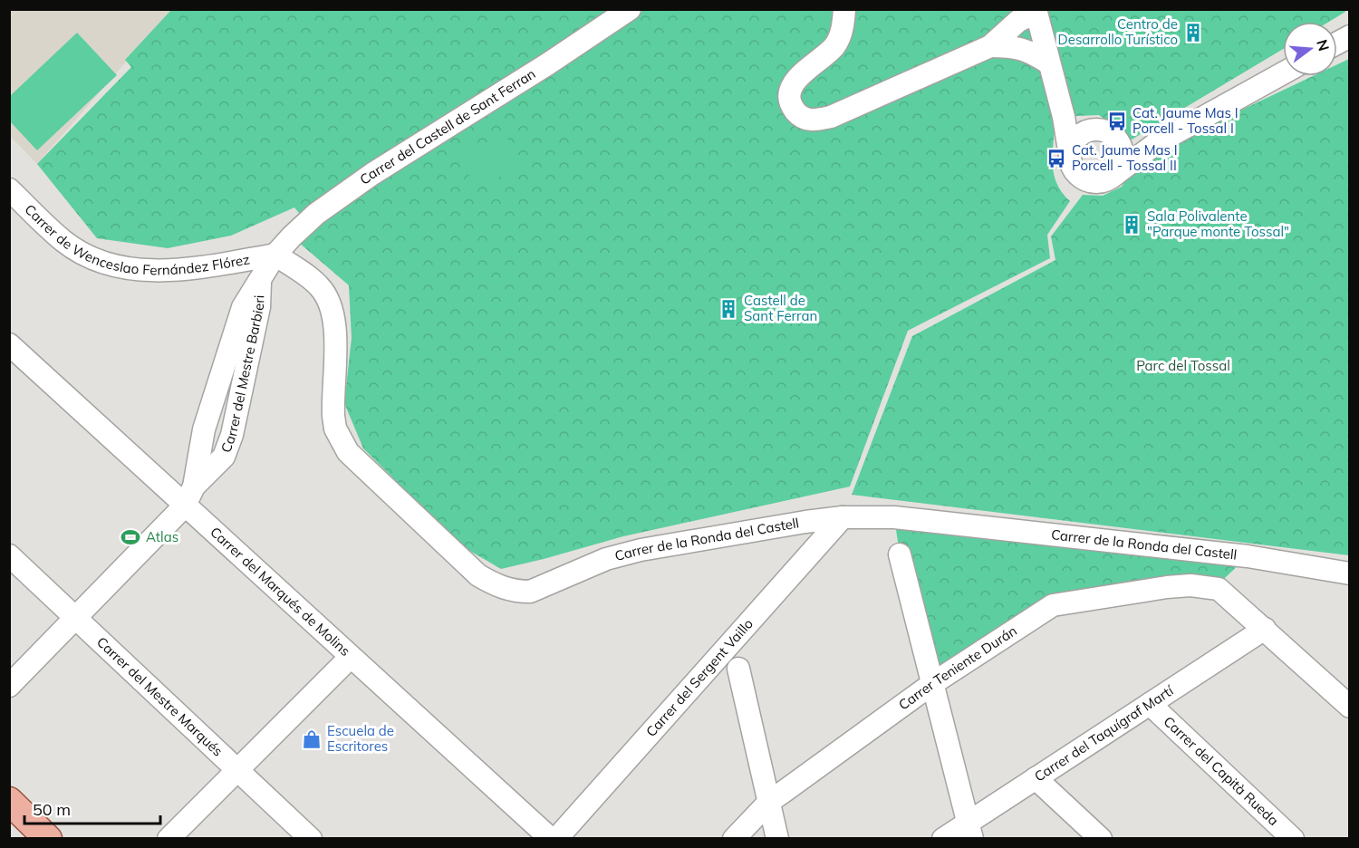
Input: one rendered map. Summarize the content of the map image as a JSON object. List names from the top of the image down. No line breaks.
{"streets":{"street":["Carrer del Castell de Sant Ferran","Carrer de Wenceslao Fernández Flórez","Carrer del Mestre Barbieri","Carrer de la Ronda del Castell","Carrer del Marqués de Molins","Carrer Teniente Durán","Carrer del Sergent Vaillo","Carrer del Mestre Marqués","Carrer del Taquígraf Martí","Carrer del Capità Rueda"]},"crossings":[["Carrer del Castell de Sant Ferran","Carrer de Wenceslao Fernández Flórez"],["Carrer del Castell de Sant Ferran","Carrer del Mestre Barbieri"],["Carrer del Castell de Sant Ferran","Carrer de la Ronda del Castell"],["Carrer de Wenceslao Fernández Flórez","Carrer del Mestre Barbieri"],["Carrer de Wenceslao Fernández Flórez","Carrer de la Ronda del Castell"],["Carrer del Mestre Barbieri","Carrer de la Ronda del Castell"],["Carrer del Mestre Barbieri","Carrer del Marqués de Molins"],["Carrer del Mestre Barbieri","Carrer del Mestre Marqués"],["Carrer de la Ronda del Castell","Carrer del Sergent Vaillo"],["Carrer Teniente Durán","Carrer del Taquígraf Martí"],["Carrer del Taquígraf Martí","Carrer del Capità Rueda"]],"parks":["Parc del Tossal"],"places":{"building":["Centro de Desarrollo Turístico","Sala Polivalente \"Parque monte Tossal\"","Castell de Sant Ferran"],"bus stop":["Cat. Jaume Mas I Porcell - Tossal I","Cat. Jaume Mas I Porcell - Tossal II"],"sports":["Atlas"],"shop":["Escuela de Escritores"]},"scale_bar":"50 m","north":"right"}
